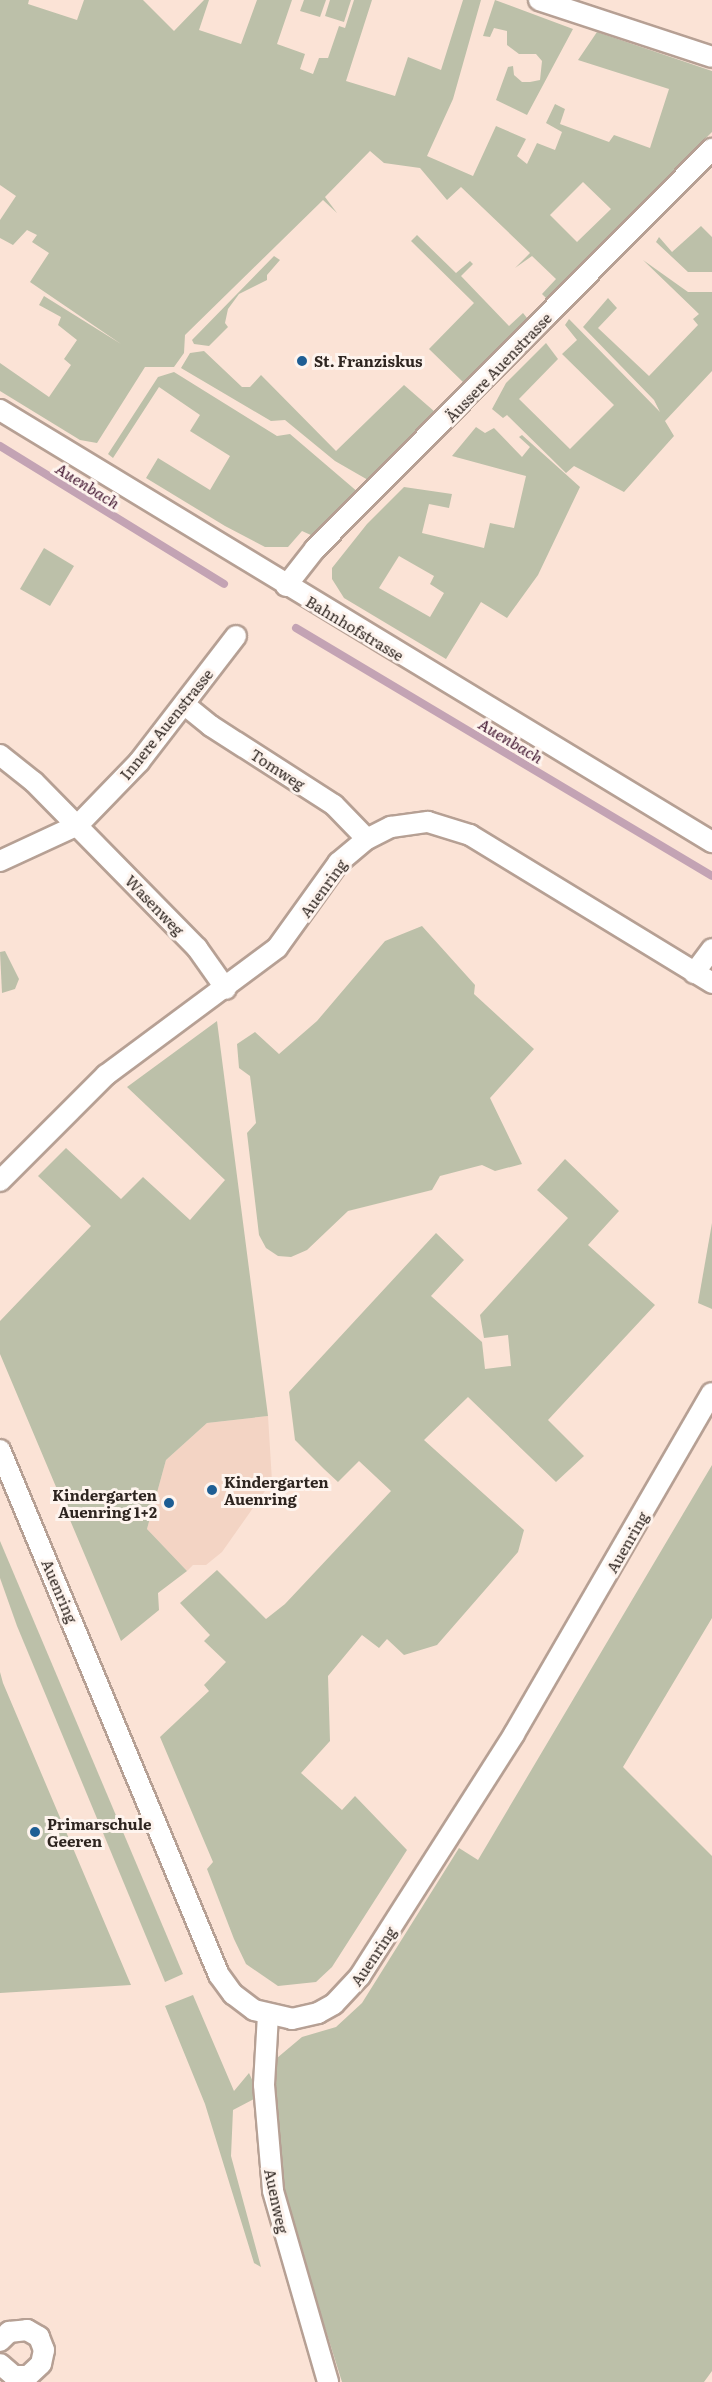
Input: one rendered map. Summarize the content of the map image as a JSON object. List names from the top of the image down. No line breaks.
{"streets":{"street":["Äussere Auenstrasse","Bahnhofstrasse","Innere Auenstrasse","Tomweg","Auenring","Wasenweg","Auenweg"]},"crossings":[["Äussere Auenstrasse","Bahnhofstrasse"],["Innere Auenstrasse","Tomweg"],["Innere Auenstrasse","Wasenweg"],["Tomweg","Auenring"],["Auenring","Wasenweg"],["Auenring","Auenweg"]],"water":["Auenbach"],"places":["St. Franziskus","Kindergarten Auenring","Kindergarten Auenring 1+2","Primarschule Geeren"]}
